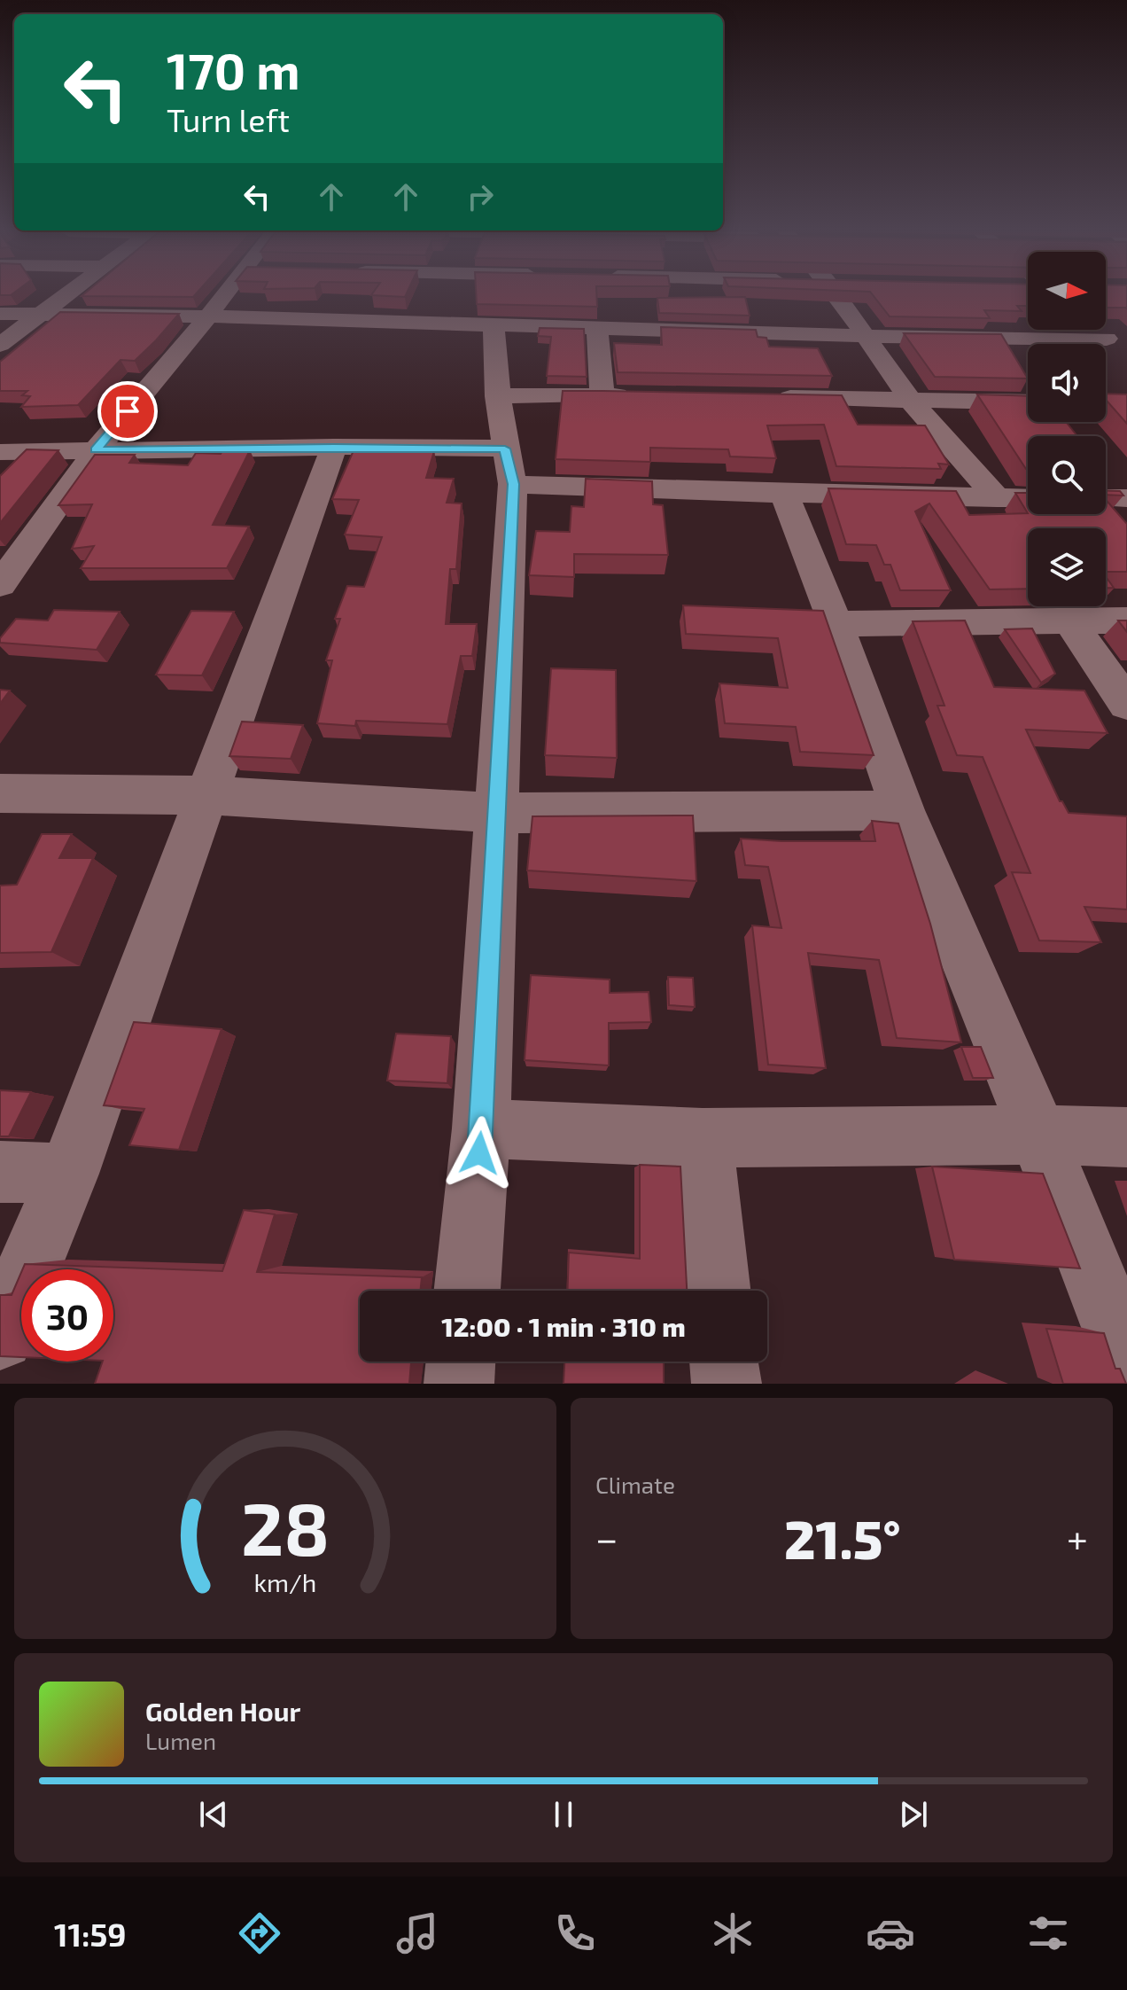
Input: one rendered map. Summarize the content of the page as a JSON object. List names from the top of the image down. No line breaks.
{"north":"right","page":{"turn":["170 m","Turn left"],"limit":"30","trip":"12:00 · 1 min · 310 m","tile":"Climate","heat":["−","21.5°","+"],"song":["Golden Hour","Lumen"],"tabs":"11:59","gauge":["28","km/h"]}}
